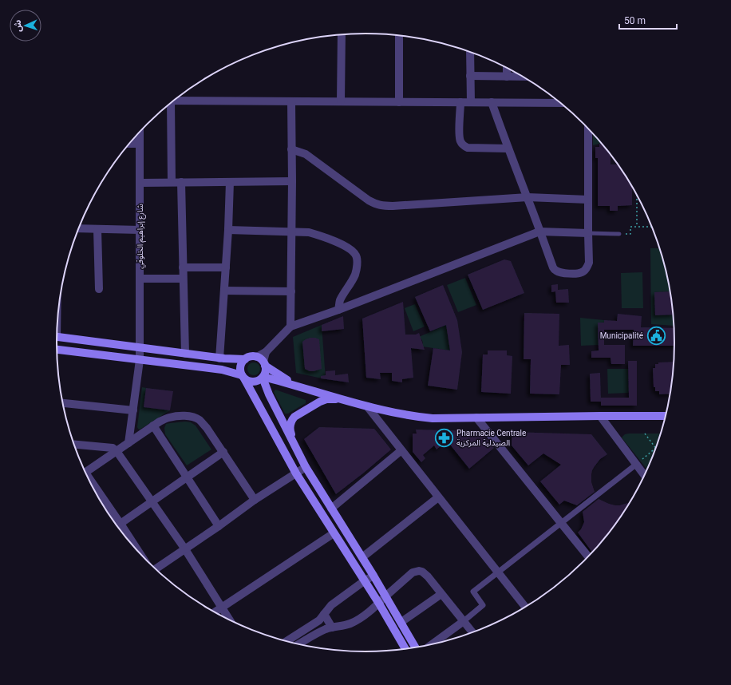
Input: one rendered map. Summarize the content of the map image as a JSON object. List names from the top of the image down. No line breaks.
{"streets":{"street":["شارع إبراهيم الخلوقي"]},"places":{"public building":["Municipalité"],"pharmacy":["Pharmacie Centrale الصيدلية المركزية"]},"scale_bar":"50 m","north":"left"}
